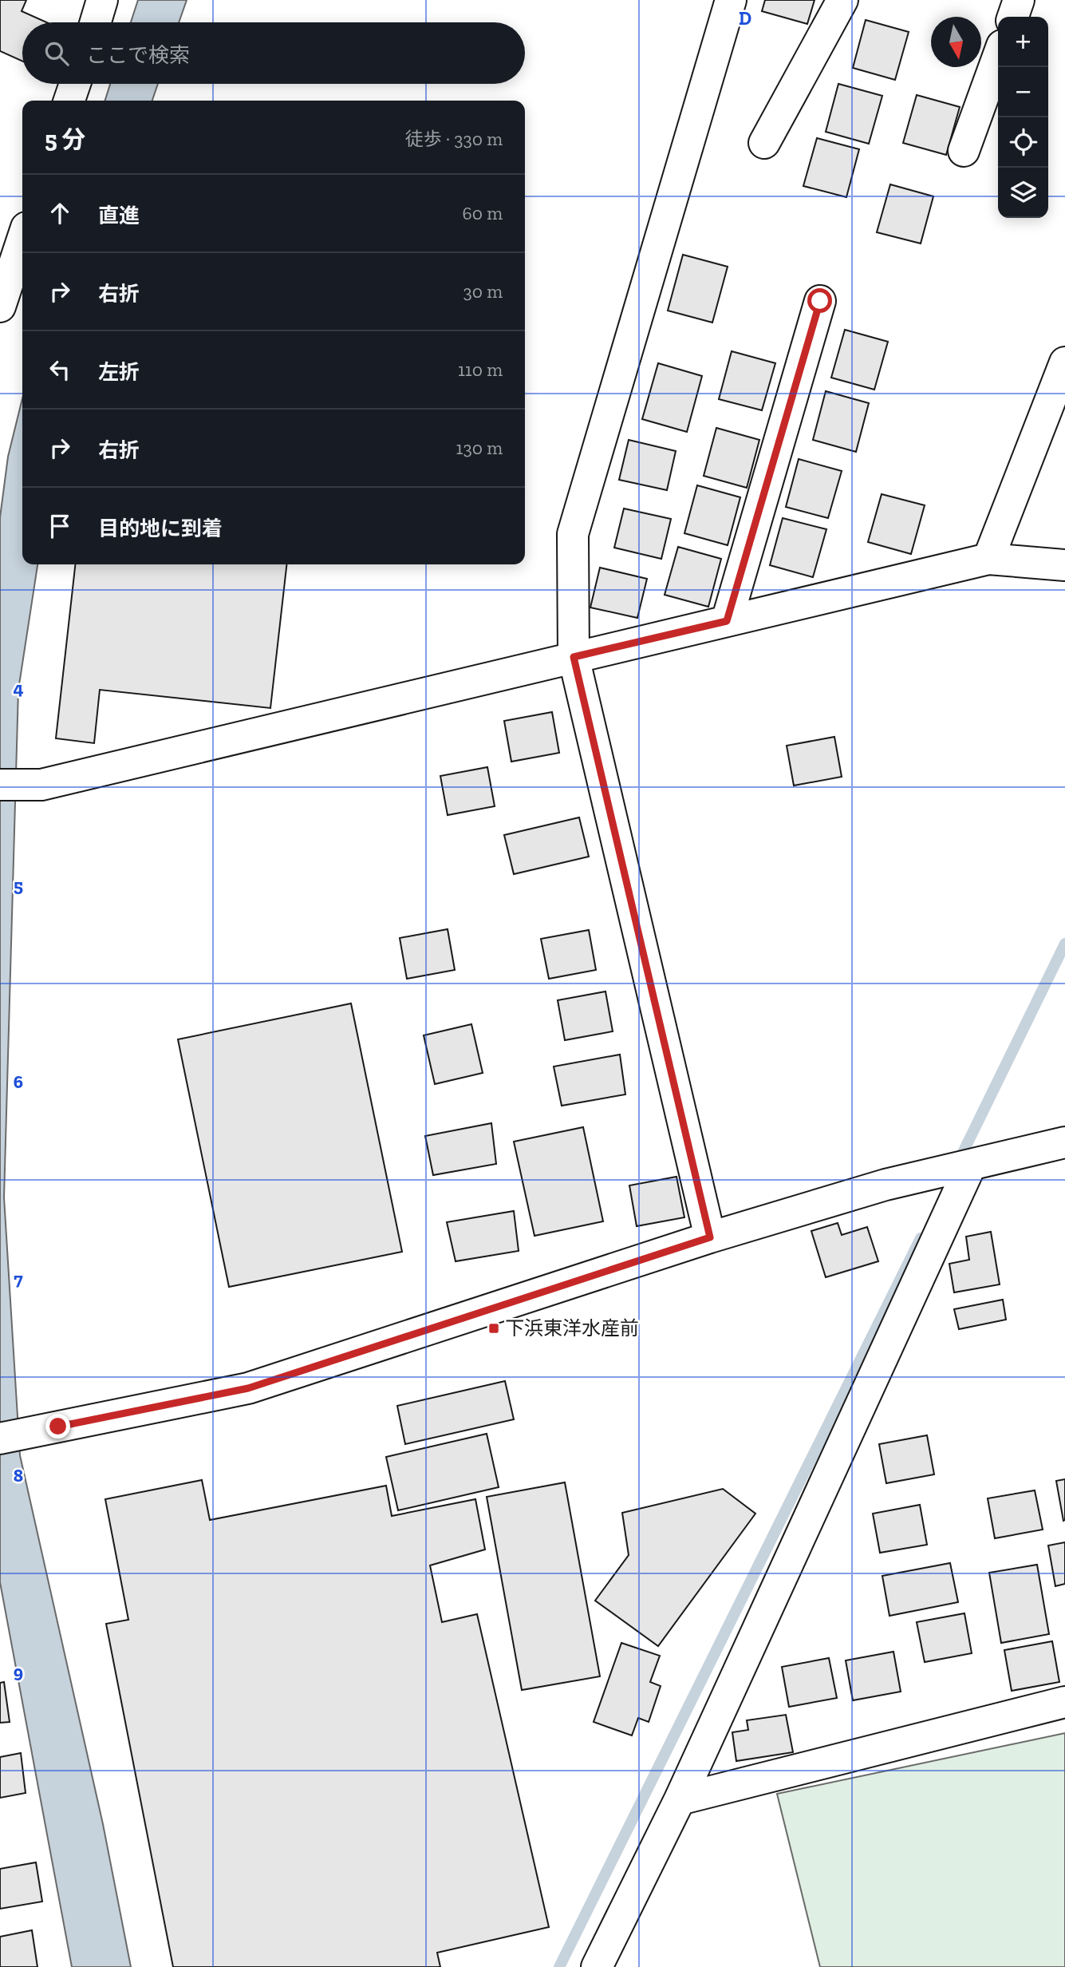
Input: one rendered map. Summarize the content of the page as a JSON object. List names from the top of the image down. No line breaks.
{"places":{"transit":["下浜東洋水産前"]},"north":"bottom","page":{"map_buttons":["+","−"],"search":"ここで検索","heading":["5 分","徒歩 · 330 m"],"list":[["直進","60 m"],["右折","30 m"],["左折","110 m"],["右折","130 m"],"目的地に到着"]},"grid":{"columns":["D"],"rows":["4","5","6","7","8","9"]}}
